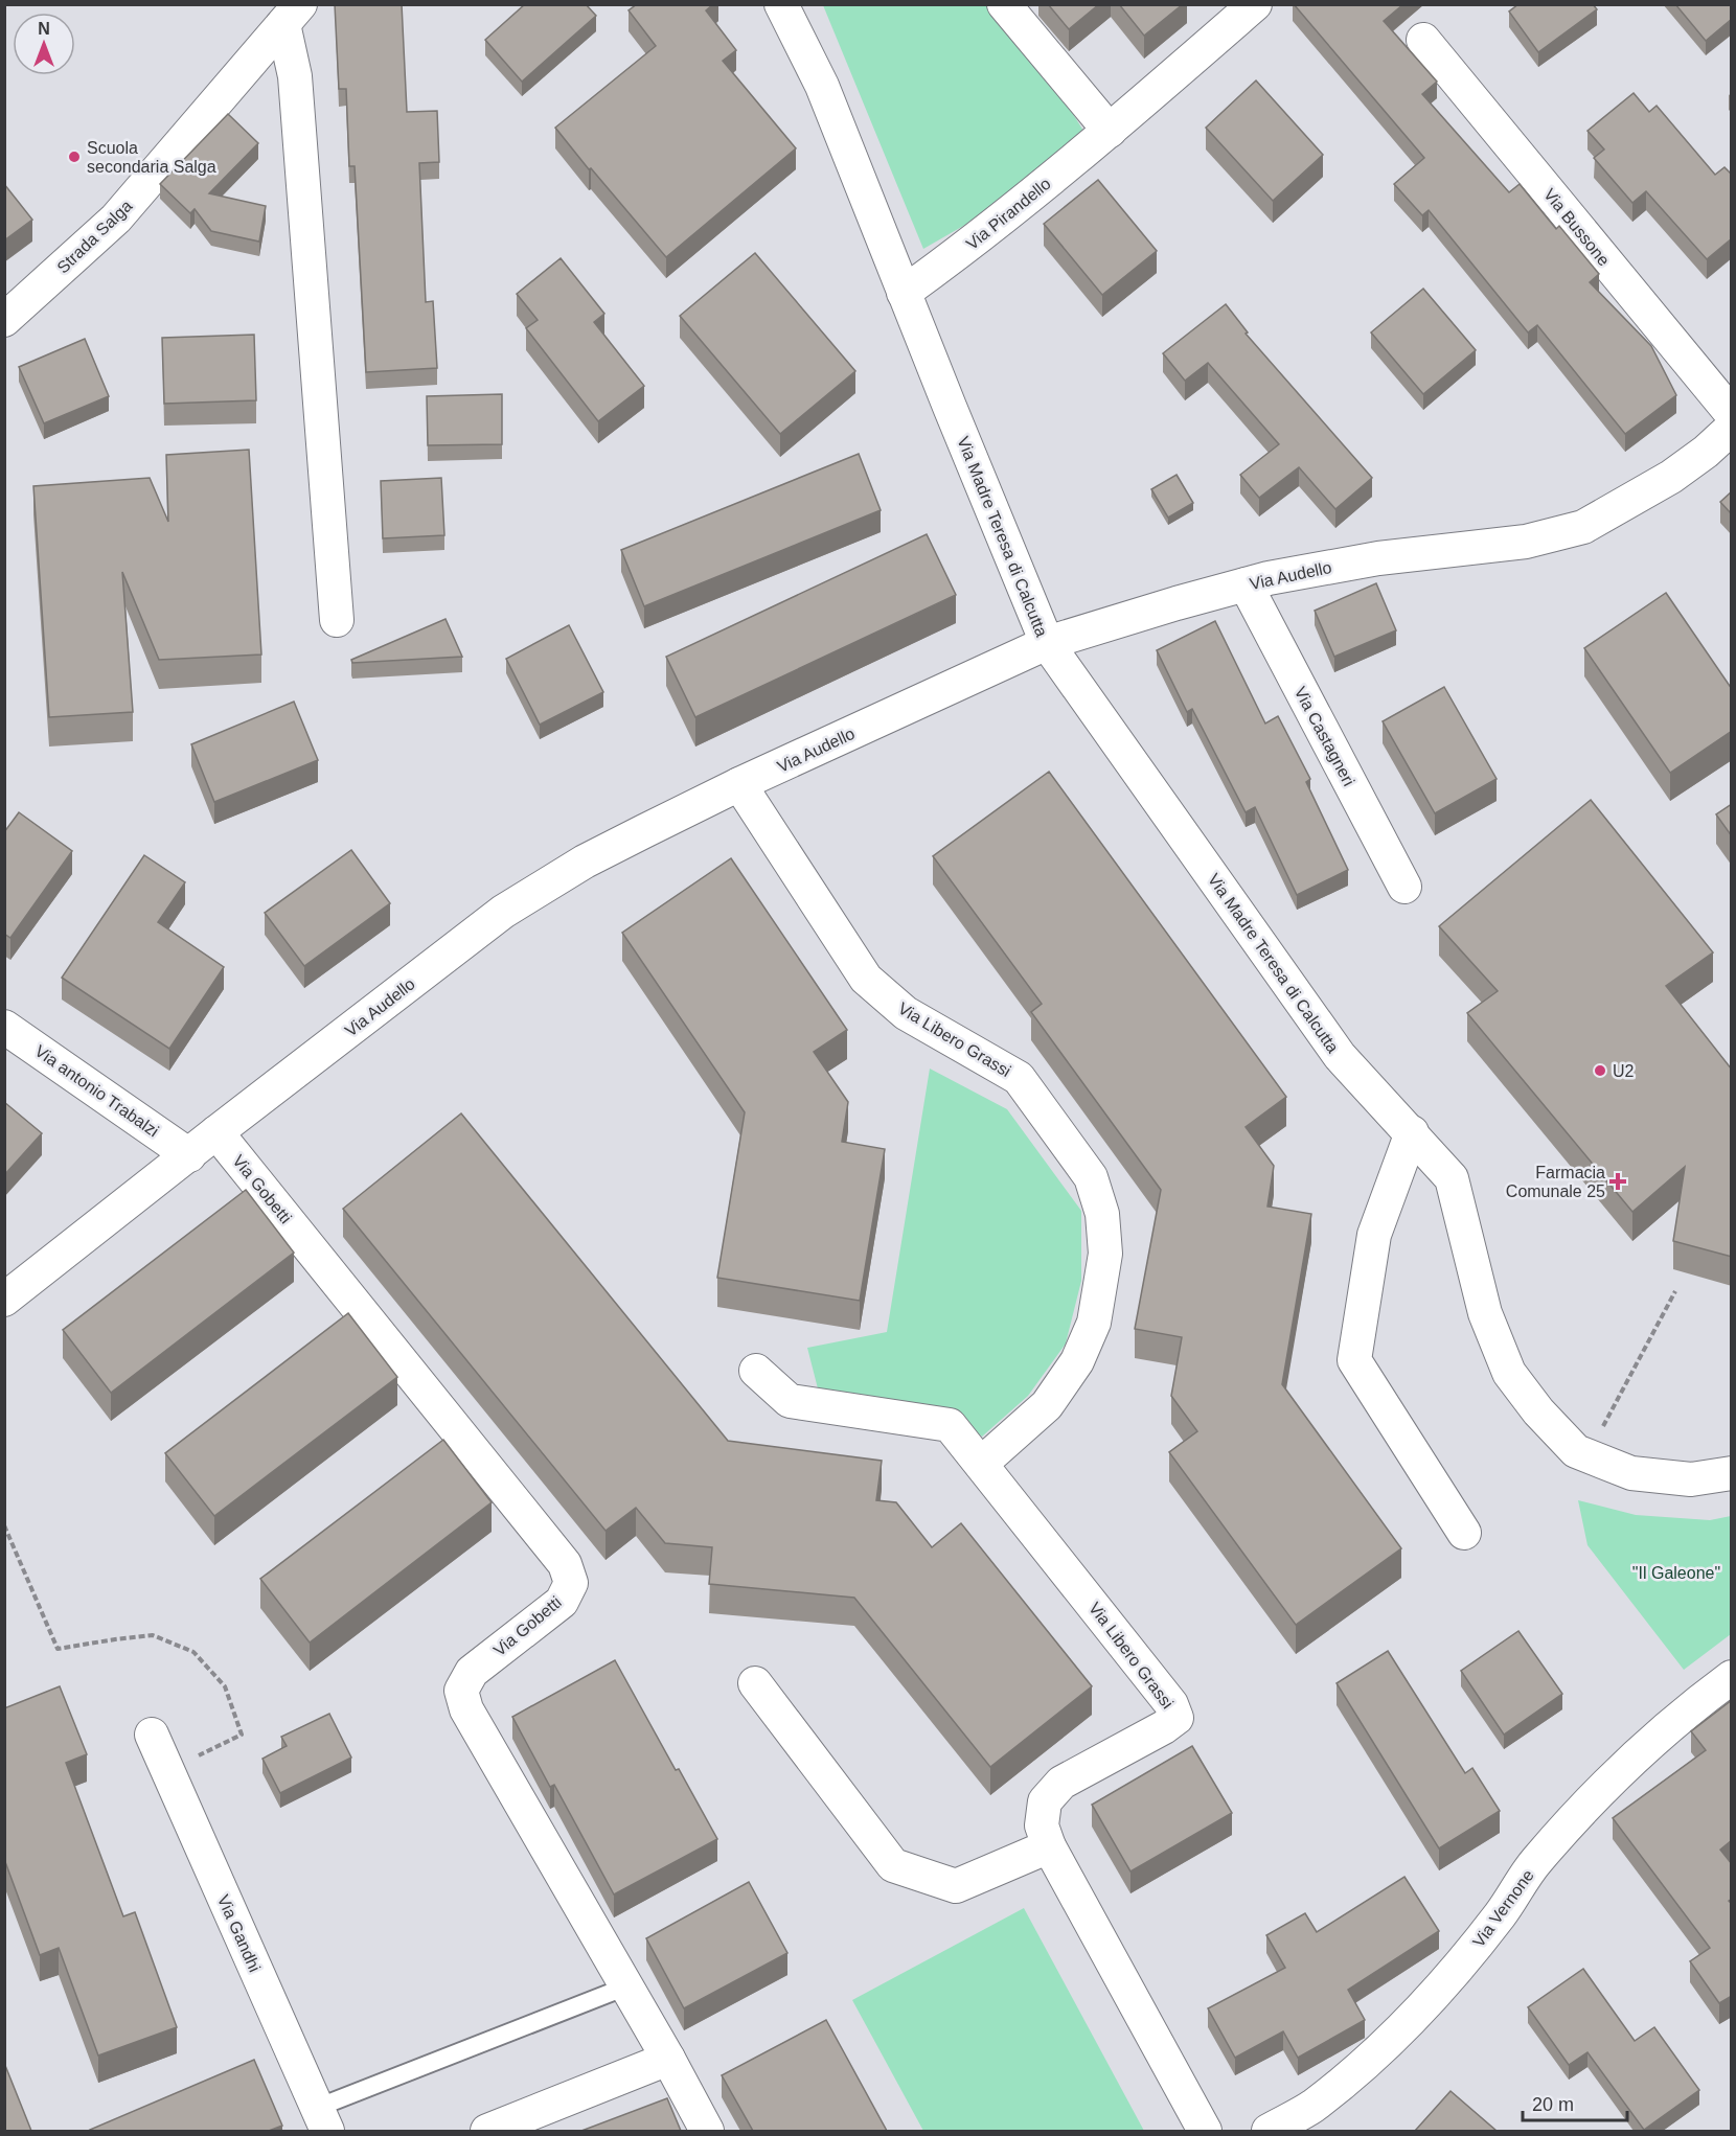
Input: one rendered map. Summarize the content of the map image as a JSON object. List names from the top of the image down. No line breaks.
{"streets":{"street":["Via Pirandello","Via Bussone","Strada Salga","Via Madre Teresa di Calcutta","Via Audello","Via Castagneri","Via Libero Grassi","Via antonio Trabalzi","Via Gobetti","Via Vernone","Via Gandhi"]},"crossings":[["Via Pirandello","Via Madre Teresa di Calcutta"],["Via Madre Teresa di Calcutta","Via Audello"],["Via Audello","Via Castagneri"],["Via Audello","Via Libero Grassi"],["Via Audello","Via antonio Trabalzi"],["Via Audello","Via Gobetti"]],"parks":["\"Il Galeone\""],"places":{"other":["Scuola secondaria Salga","U2"],"health":["Farmacia Comunale 25"]},"scale_bar":"20 m","north":"top"}
